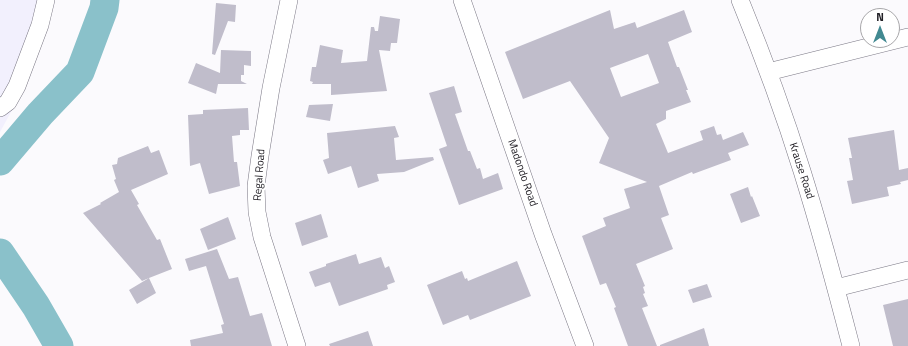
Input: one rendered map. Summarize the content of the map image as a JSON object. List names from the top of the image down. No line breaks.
{"streets":{"street":["Krause Road","Madondo Road","Regal Road"]},"north":"top"}
